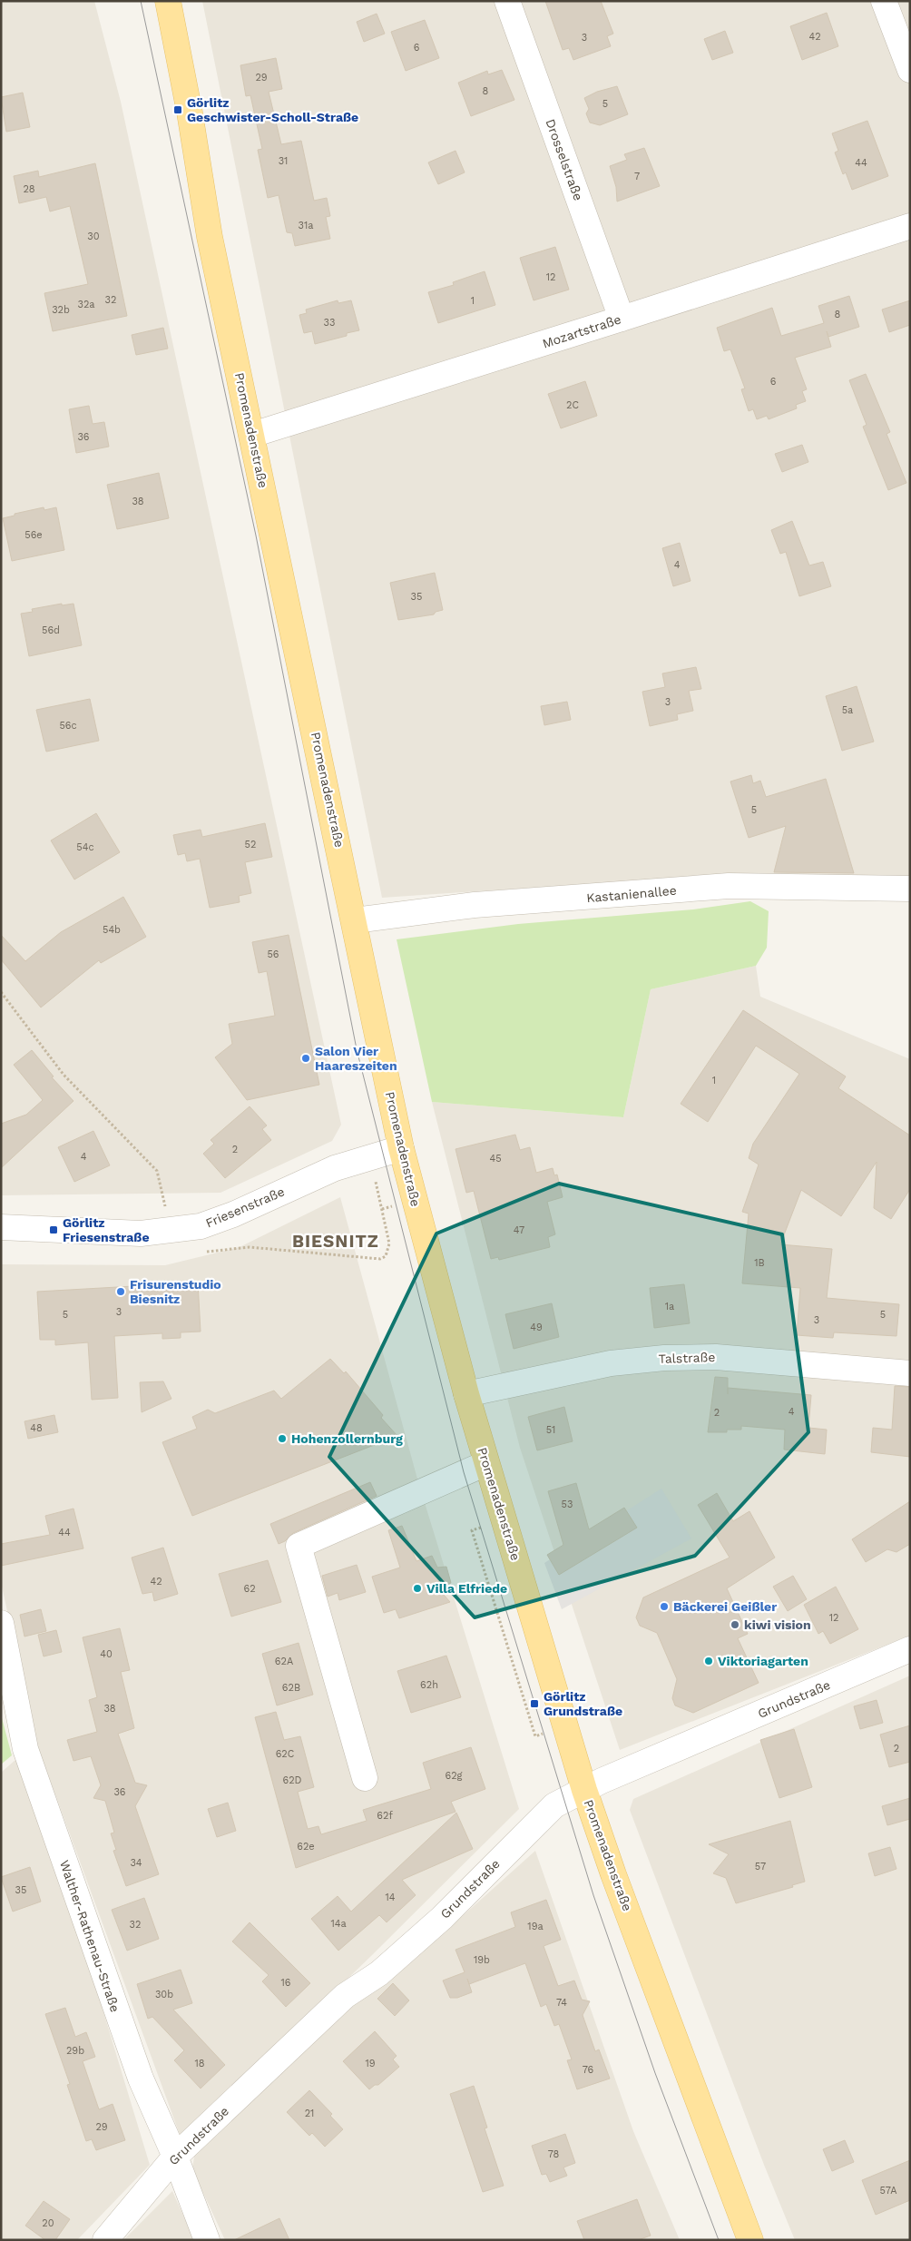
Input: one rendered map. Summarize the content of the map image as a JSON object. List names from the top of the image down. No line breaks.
{"streets":{"main road":["Promenadenstraße"],"street":["Drosselstraße","Mozartstraße","Kastanienallee","Friesenstraße","Talstraße","Grundstraße","Walther-Rathenau-Straße"]},"crossings":[["Drosselstraße","Mozartstraße"],["Mozartstraße","Promenadenstraße"],["Promenadenstraße","Kastanienallee"],["Promenadenstraße","Friesenstraße"],["Promenadenstraße","Talstraße"],["Promenadenstraße","Grundstraße"],["Grundstraße","Walther-Rathenau-Straße"]],"districts":["BIESNITZ"],"places":{"transit":["Görlitz Geschwister-Scholl-Straße","Görlitz Friesenstraße","Görlitz Grundstraße"],"other":["Salon Vier Haareszeiten","Frisurenstudio Biesnitz","Hohenzollernburg","Villa Elfriede","Bäckerei Geißler","kiwi vision","Viktoriagarten"]},"house_numbers":["42","3","6","29","8","5","31","44","7","28","31a","30","12","32","1","32a","32b","8","33","6","2C","36","38","56e","4","35","56d","3","5a","56c","5","52","54c","54b","56","1","2","4","45","47","1B","1a","3","5","5","3","49","4","2","48","51","53","44","42","62","12","40","62A","62h","62B","38","2","62C","62g","62D","36","62f","62e","34","57","35","14","14a","32","19a","19b","16","30b","74","29b","18","19","76","21","29","78","57A","20"]}
